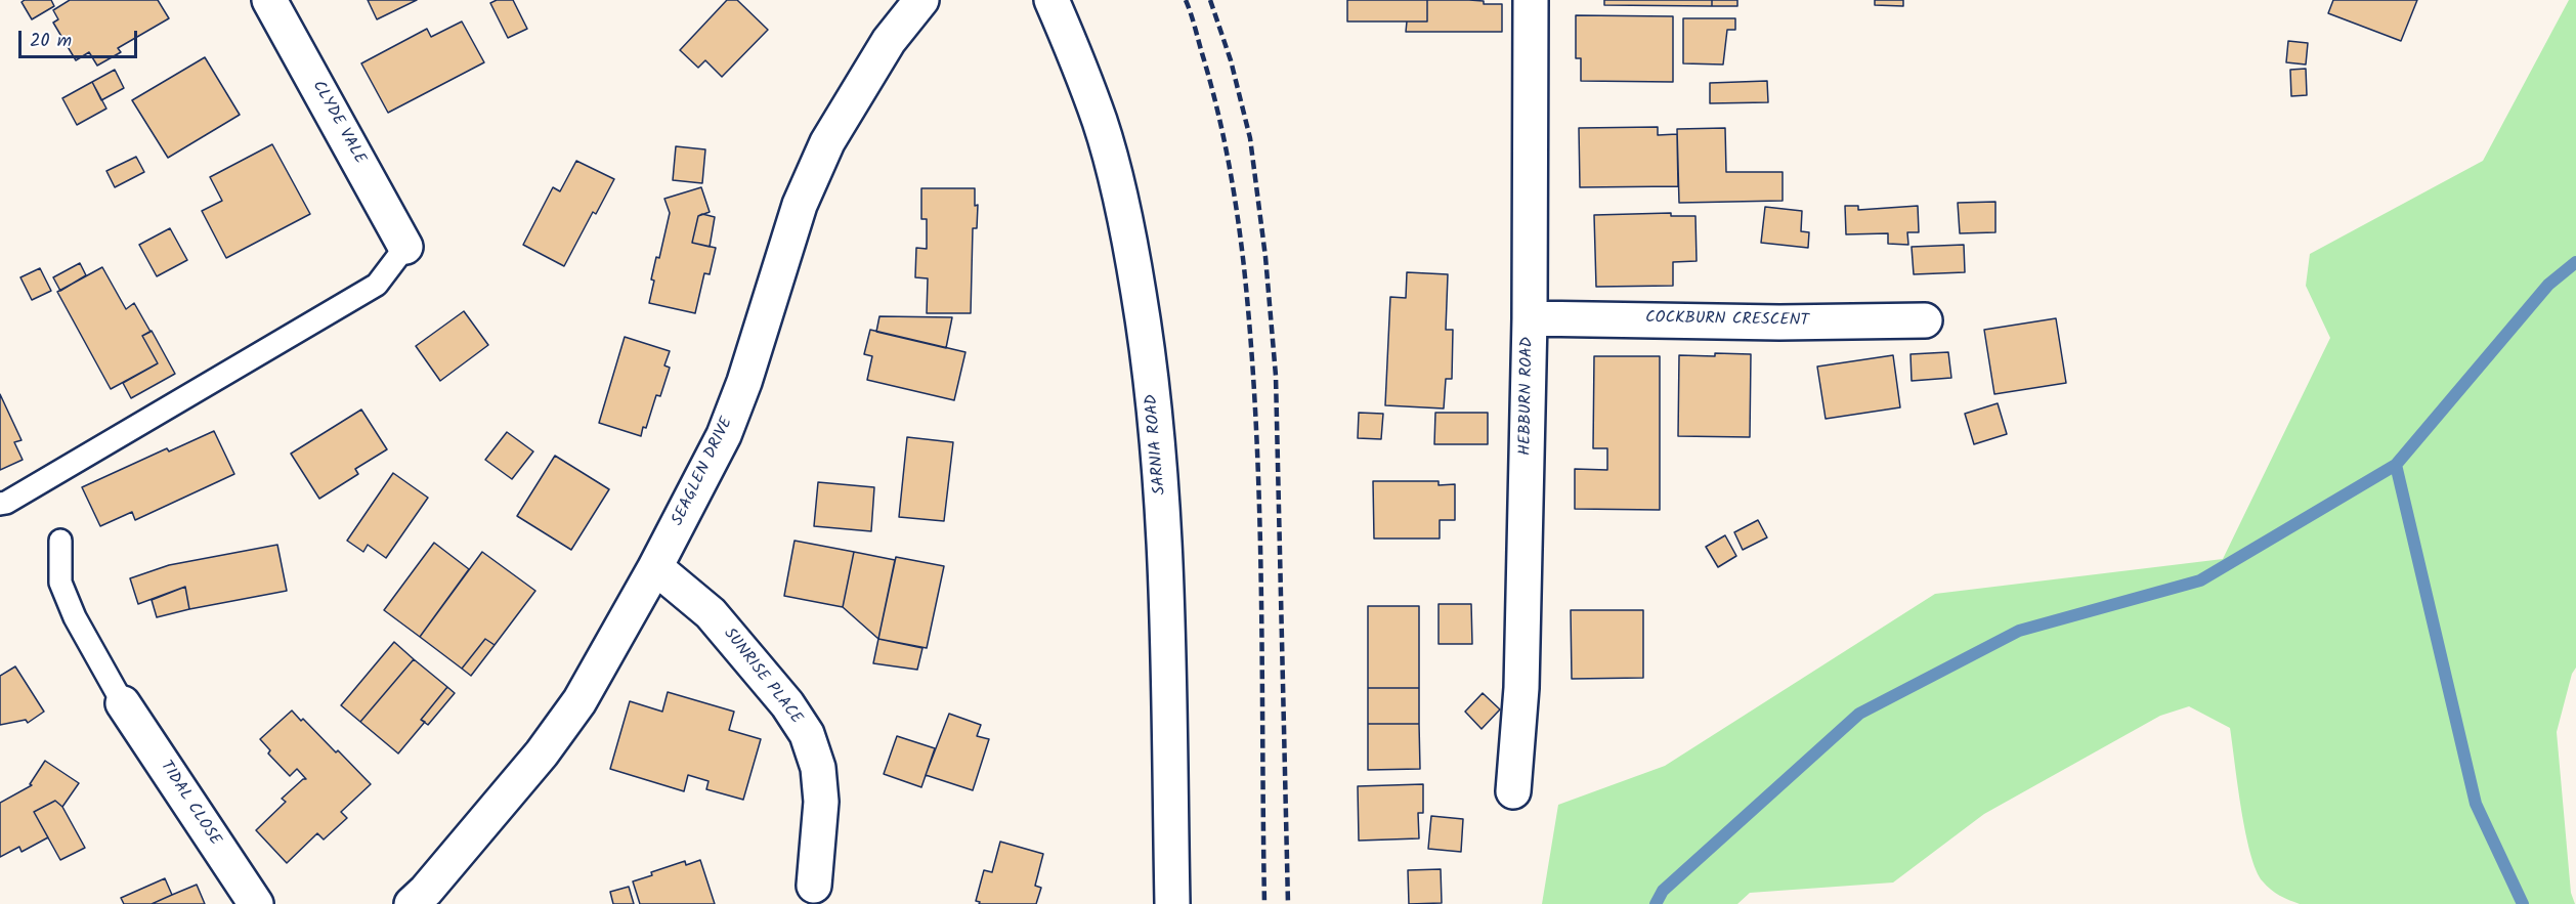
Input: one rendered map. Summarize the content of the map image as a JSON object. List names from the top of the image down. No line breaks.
{"streets":{"street":["CLYDE VALE","COCKBURN CRESCENT","HEBBURN ROAD","SARNIA ROAD","SEAGLEN DRIVE","SUNRISE PLACE","TIDAL CLOSE"]},"crossings":[["COCKBURN CRESCENT","HEBBURN ROAD"],["SEAGLEN DRIVE","SUNRISE PLACE"]],"scale_bar":"20 m"}
